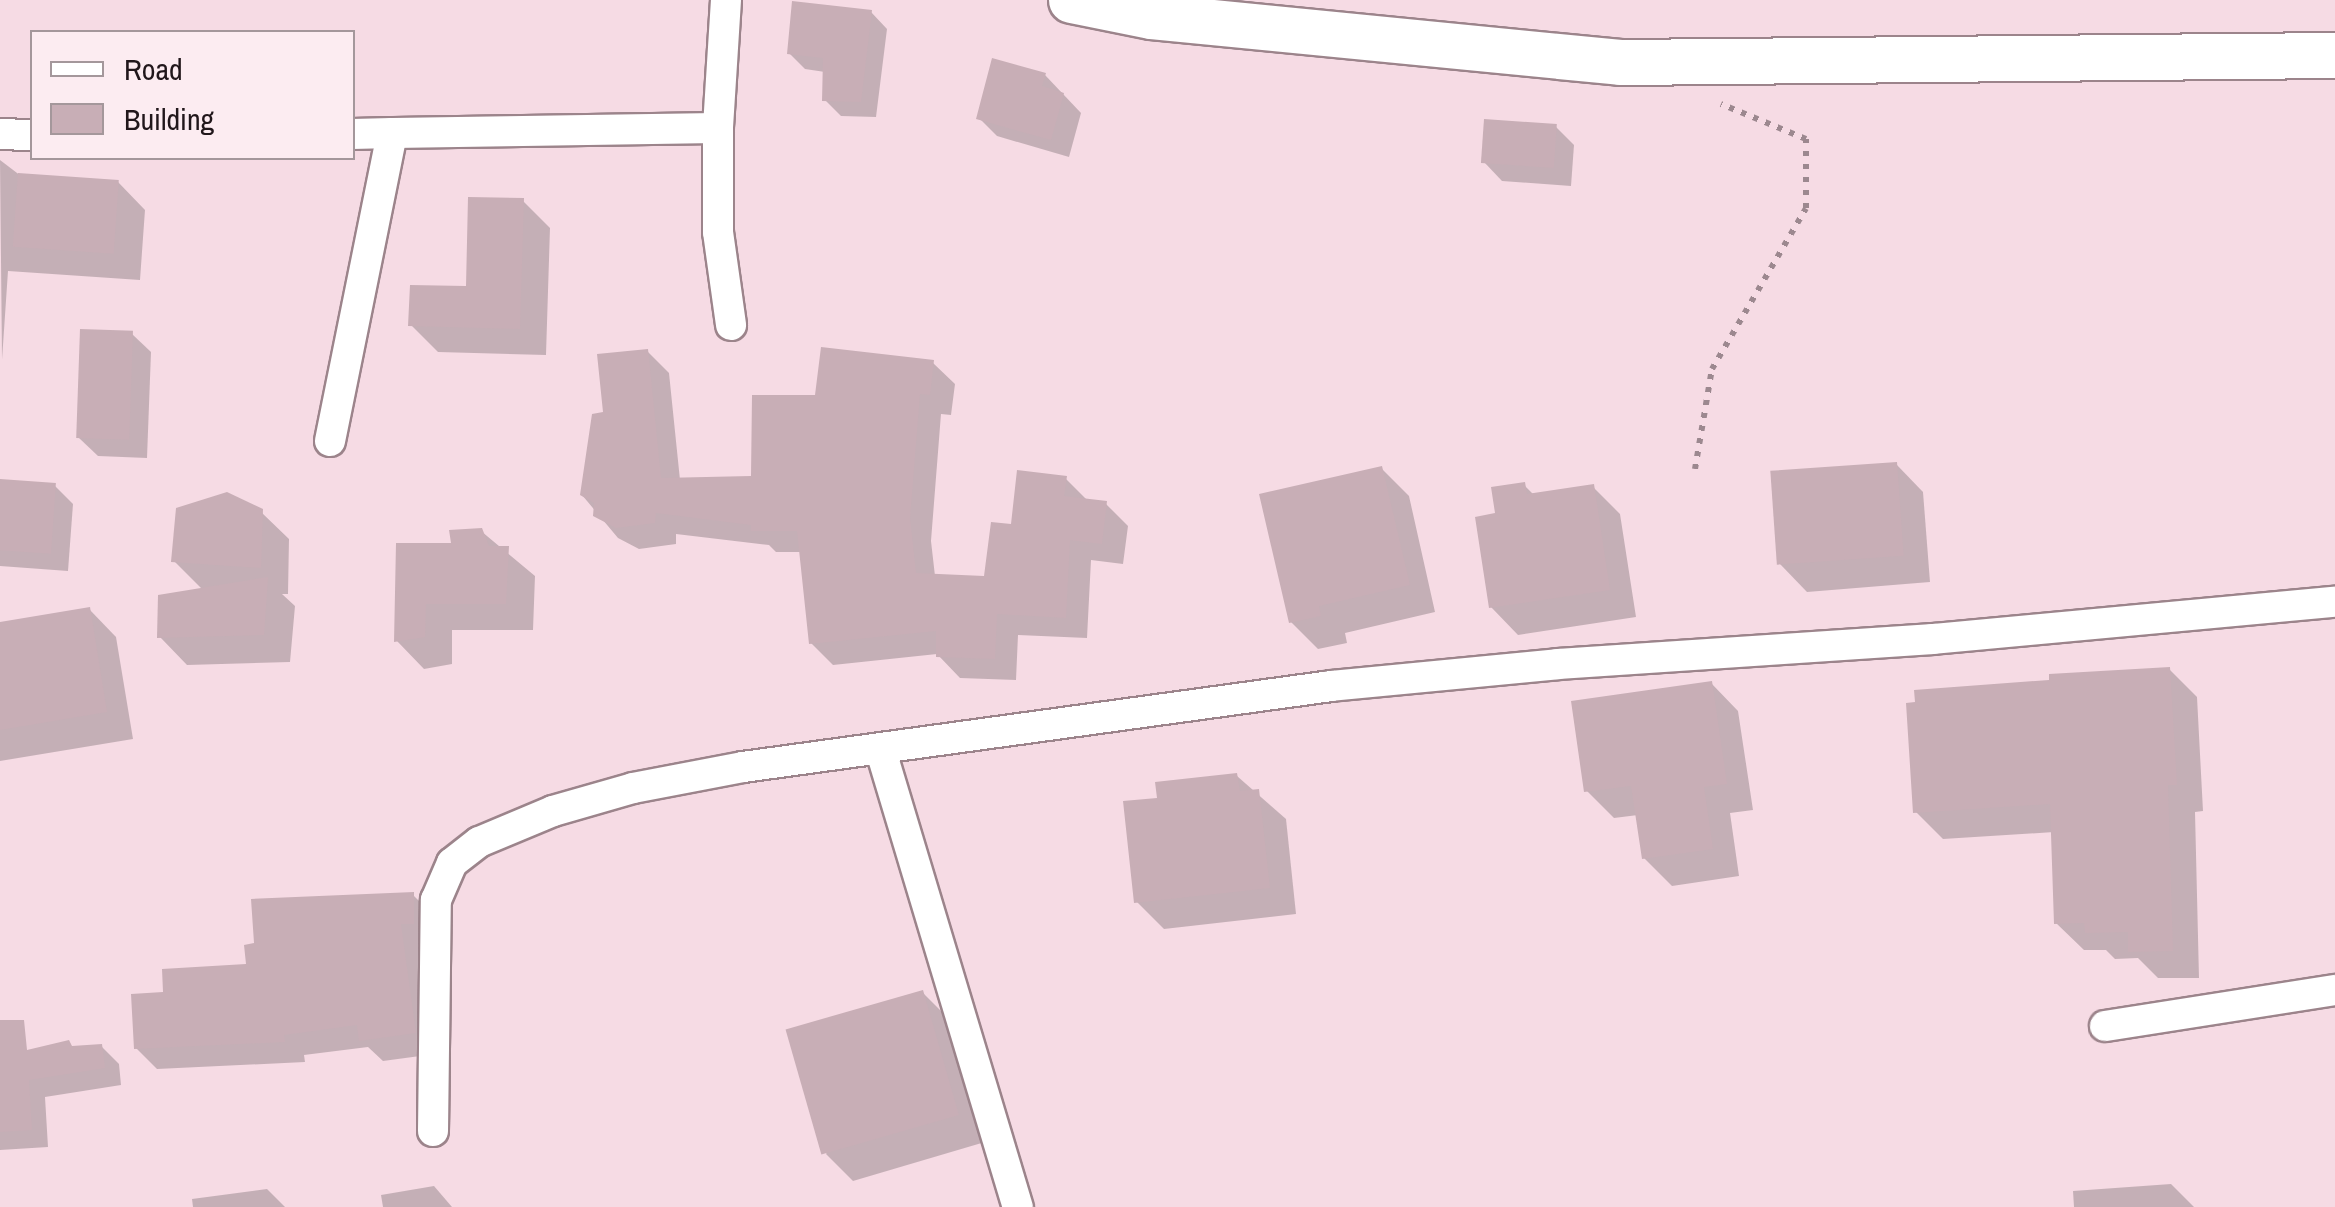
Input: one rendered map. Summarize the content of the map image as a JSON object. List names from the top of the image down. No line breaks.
{"legend":["Road","Building"]}
